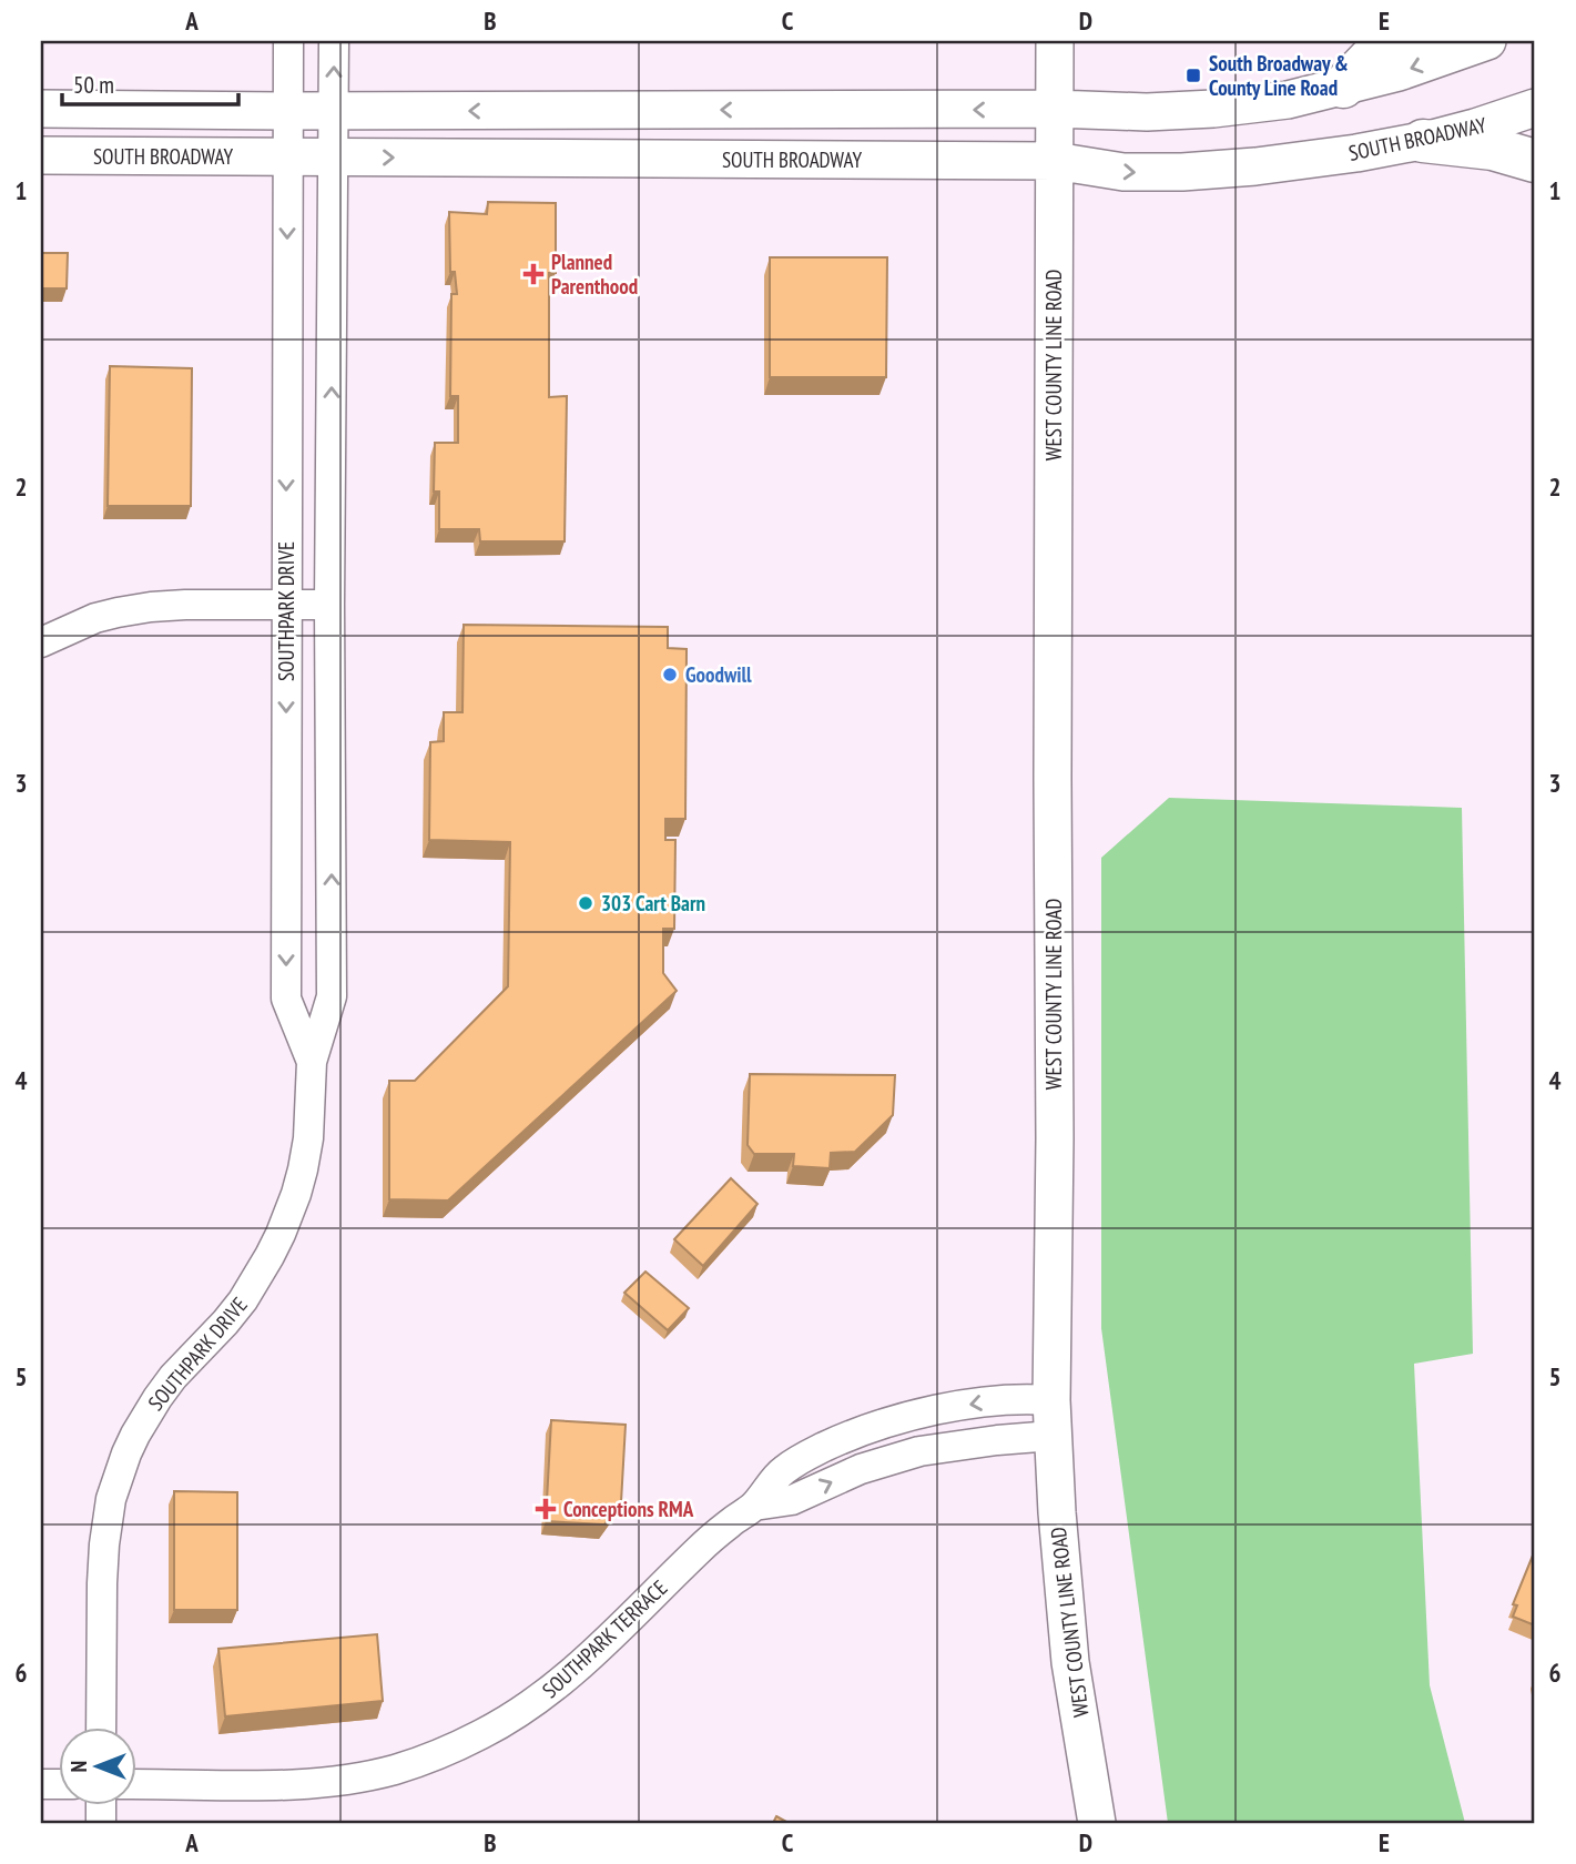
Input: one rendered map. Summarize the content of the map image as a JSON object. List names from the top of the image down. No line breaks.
{"streets":{"main road":["SOUTH BROADWAY","WEST COUNTY LINE ROAD"],"street":["SOUTHPARK DRIVE","SOUTHPARK TERRACE"]},"crossings":[["SOUTH BROADWAY","WEST COUNTY LINE ROAD"],["SOUTH BROADWAY","SOUTHPARK DRIVE"],["WEST COUNTY LINE ROAD","SOUTHPARK TERRACE"]],"places":{"transit":["South Broadway & County Line Road"],"health":["Planned Parenthood","Conceptions RMA"],"other":["Goodwill","303 Cart Barn"]},"scale_bar":"50 m","north":"left","grid":{"columns":["A","B","C","D","E"],"rows":["1","2","3","4","5","6"]}}
